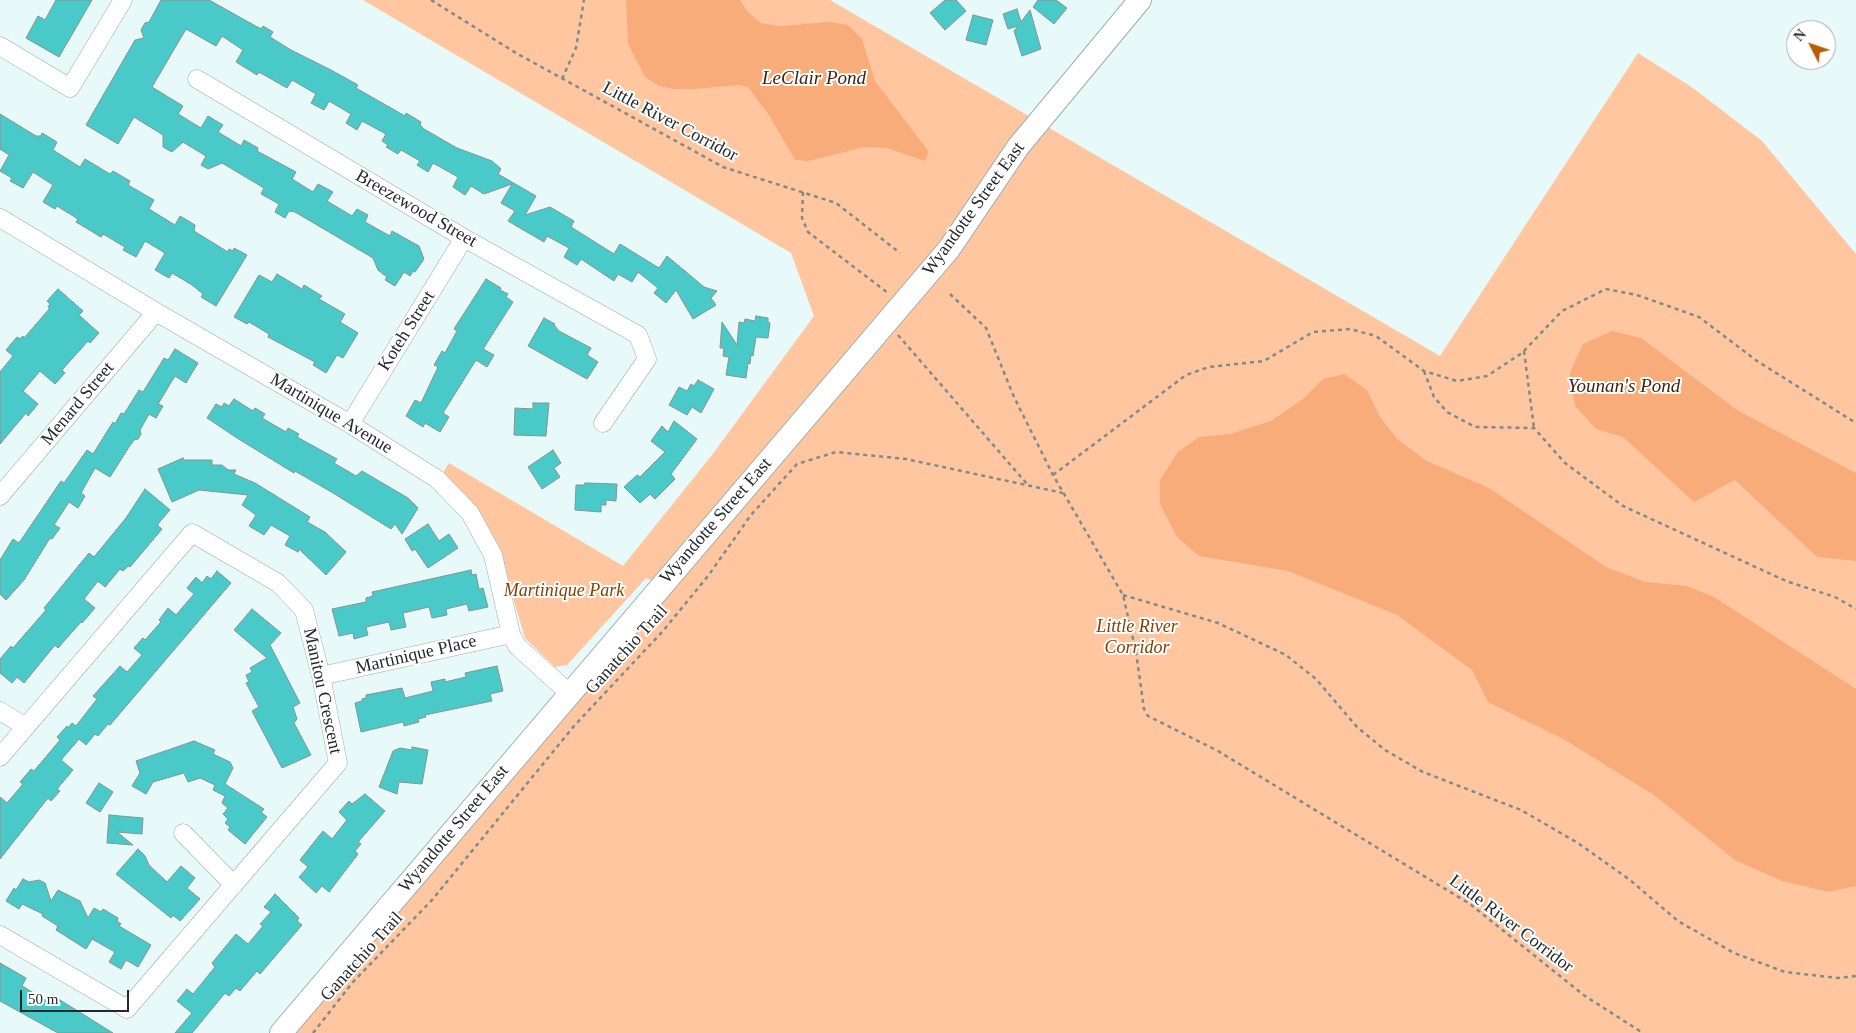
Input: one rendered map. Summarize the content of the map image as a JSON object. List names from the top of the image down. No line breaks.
{"streets":{"street":["Breezewood Street","Wyandotte Street East","Koteh Street","Menard Street","Martinique Avenue","Martinique Place","Manitou Crescent"],"path":["Little River Corridor","Ganatchio Trail"]},"crossings":[["Little River Corridor","Ganatchio Trail"],["Breezewood Street","Koteh Street"],["Wyandotte Street East","Martinique Avenue"],["Koteh Street","Martinique Avenue"],["Menard Street","Martinique Avenue"],["Martinique Avenue","Martinique Place"],["Martinique Place","Manitou Crescent"]],"water":["LeClair Pond","Younan's Pond"],"parks":["Martinique Park","Little River Corridor"],"scale_bar":"50 m","north":"top left"}
